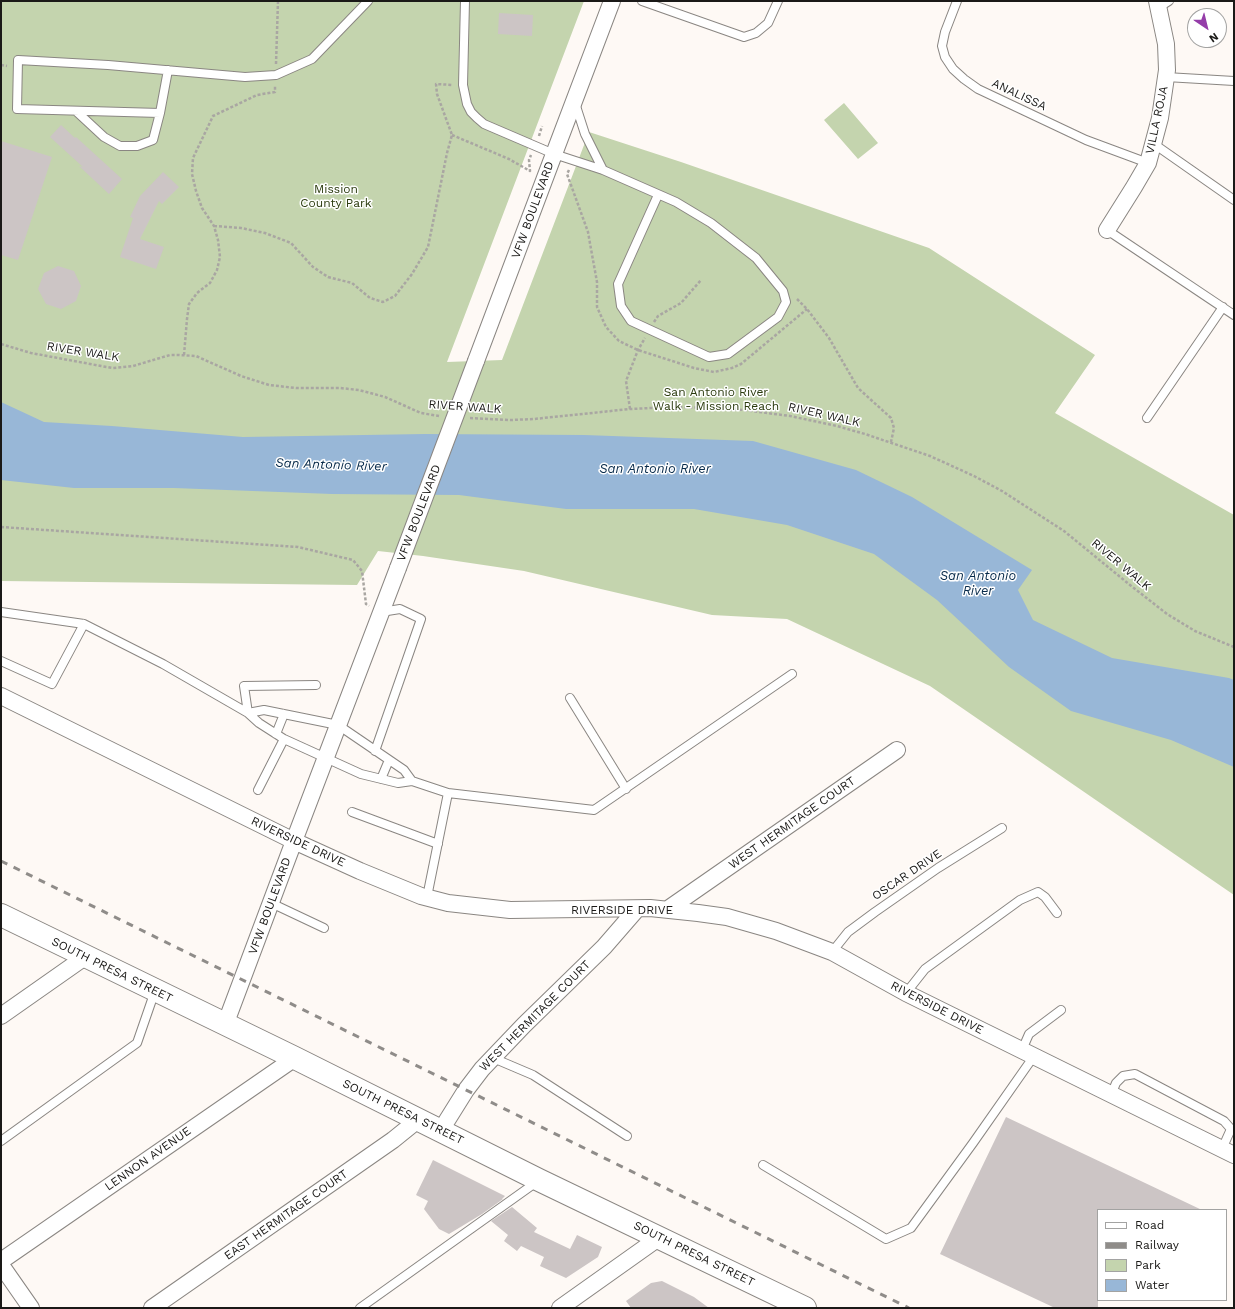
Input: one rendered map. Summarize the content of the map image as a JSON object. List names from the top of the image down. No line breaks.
{"streets":{"main road":["SOUTH PRESA STREET"],"street":["VILLA ROJA","VFW BOULEVARD","WEST HERMITAGE COURT","RIVERSIDE DRIVE","LENNON AVENUE","EAST HERMITAGE COURT"],"lane":["ANALISSA","OSCAR DRIVE"],"path":["RIVER WALK"]},"crossings":[["ANALISSA","VILLA ROJA"],["VFW BOULEVARD","RIVERSIDE DRIVE"],["VFW BOULEVARD","SOUTH PRESA STREET"],["WEST HERMITAGE COURT","RIVERSIDE DRIVE"],["WEST HERMITAGE COURT","SOUTH PRESA STREET"],["RIVERSIDE DRIVE","OSCAR DRIVE"],["SOUTH PRESA STREET","LENNON AVENUE"],["SOUTH PRESA STREET","EAST HERMITAGE COURT"]],"water":["San Antonio River"],"parks":["Mission County Park","San Antonio River Walk - Mission Reach"],"legend":["Road","Railway","Park","Water"],"north":"bottom right"}
